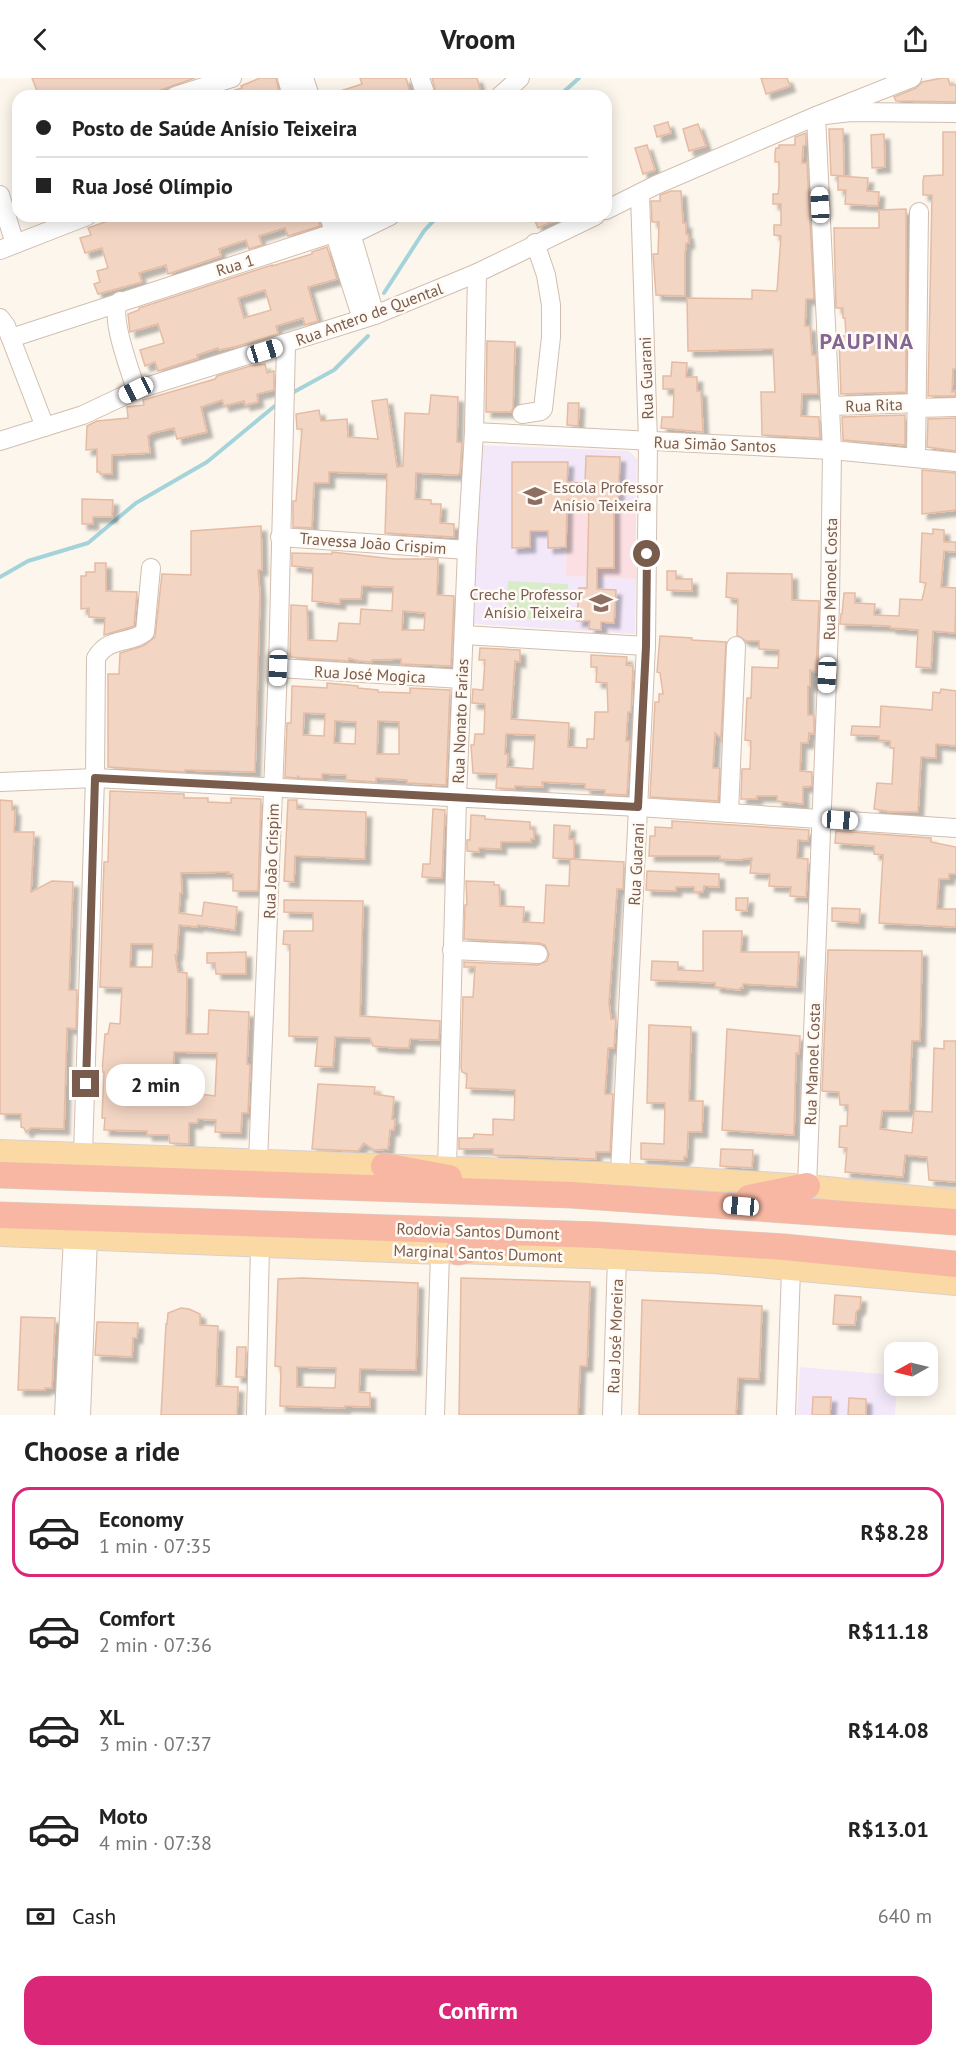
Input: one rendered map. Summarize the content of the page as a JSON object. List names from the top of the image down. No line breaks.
{"streets":{"highway":["Rodovia Santos Dumont"],"main road":["Marginal Santos Dumont"],"street":["Rua 1","Rua Antero de Quental","Rua Guarani","Rua Rita","Rua Simão Santos","Travessa João Crispim","Rua Manoel Costa","Rua José Mogica","Rua Nonato Farias","Rua João Crispim","Rua José Moreira"]},"crossings":[["Rua Antero de Quental","Rua Nonato Farias"],["Rua Antero de Quental","Rua João Crispim"],["Rua Guarani","Rua Simão Santos"],["Rua Rita","Rua Manoel Costa"],["Rua Simão Santos","Rua Manoel Costa"],["Rua Simão Santos","Rua Nonato Farias"],["Travessa João Crispim","Rua Nonato Farias"],["Travessa João Crispim","Rua João Crispim"],["Rua José Mogica","Rua Nonato Farias"],["Rua José Mogica","Rua João Crispim"],["Marginal Santos Dumont","Rua José Moreira"]],"districts":["PAUPINA"],"places":{"school or university":["Escola Professor Anísio Teixeira","Creche Professor Anísio Teixeira"]},"north":"left","page":{"header":"Vroom","banner":["Posto de Saúde Anísio Teixeira","Rua José Olímpio"],"bubble":"2 min","heading":"Choose a ride","list":[{"name":"Economy","note":"1 min · 07:35","value":"R$8.28"},{"name":"Comfort","note":"2 min · 07:36","value":"R$11.18"},{"name":"XL","note":"3 min · 07:37","value":"R$14.08"},{"name":"Moto","note":"4 min · 07:38","value":"R$13.01"}],"pay":["Cash","640 m"],"buttons":"Confirm"}}
